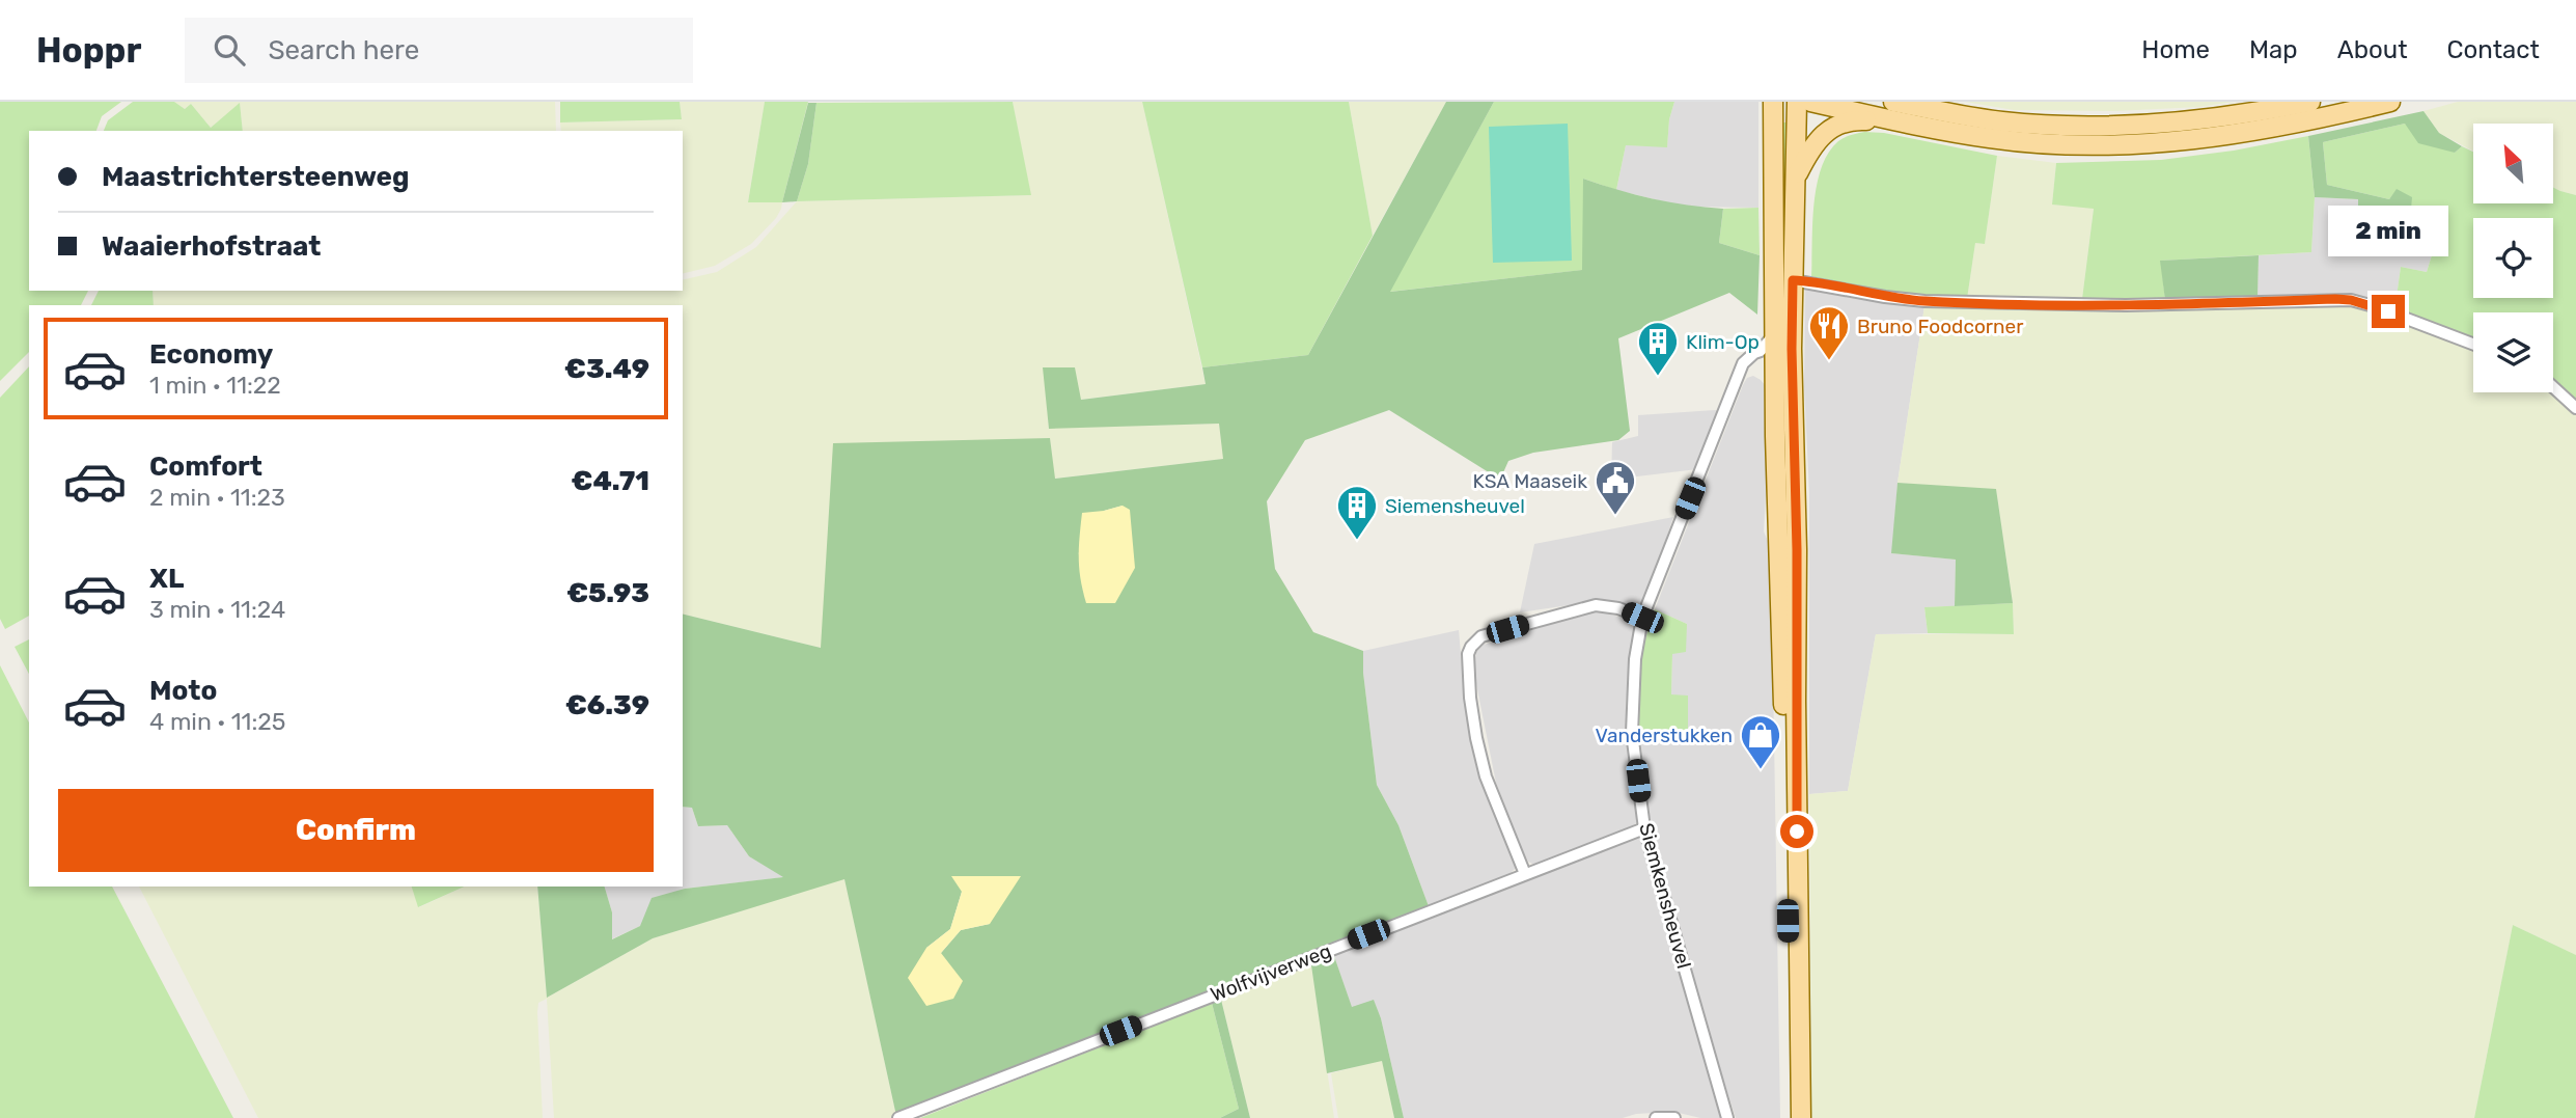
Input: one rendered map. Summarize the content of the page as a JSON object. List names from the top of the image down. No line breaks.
{"streets":{"street":["Siemkensheuvel","Wolfvijverweg"]},"crossings":[["Siemkensheuvel","Wolfvijverweg"]],"places":{"restaurant":["Bruno Foodcorner"],"building":["Klim-Op","Siemensheuvel"],"public building":["KSA Maaseik"],"shop":["Vanderstukken"]},"north":"top left","page":{"header":"Hoppr","search":"Search here","nav":["Home","Map","About","Contact"],"banner":["Maastrichtersteenweg","Waaierhofstraat"],"bubble":"2 min","list":[{"name":"Economy","note":"1 min · 11:22","value":"€3.49"},{"name":"Comfort","note":"2 min · 11:23","value":"€4.71"},{"name":"XL","note":"3 min · 11:24","value":"€5.93"},{"name":"Moto","note":"4 min · 11:25","value":"€6.39"}],"buttons":"Confirm"}}
